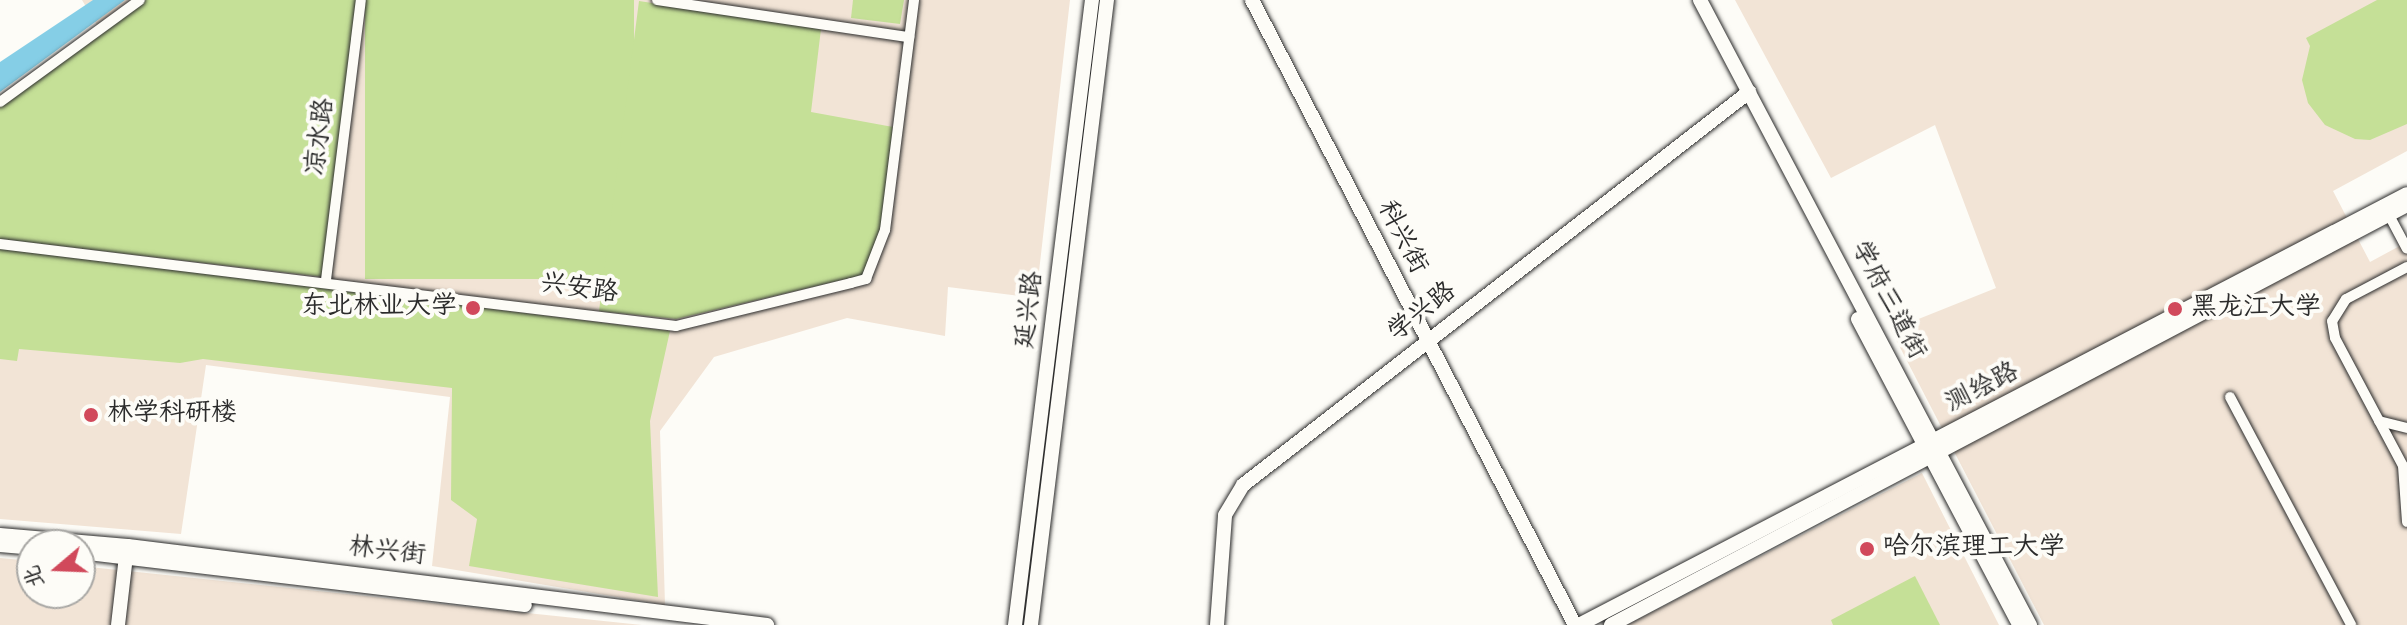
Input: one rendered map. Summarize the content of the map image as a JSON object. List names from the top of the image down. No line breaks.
{"streets":{"main road":["科兴街","学府三道街","延兴路","学兴路","测绘路","林兴街"],"street":["凉水路","兴安路"]},"crossings":[["凉水路","兴安路"],["科兴街","学兴路"],["科兴街","测绘路"],["学府三道街","学兴路"],["学府三道街","测绘路"]],"places":["东北林业大学","黑龙江大学","林学科研楼","哈尔滨理工大学"],"north":"left"}
